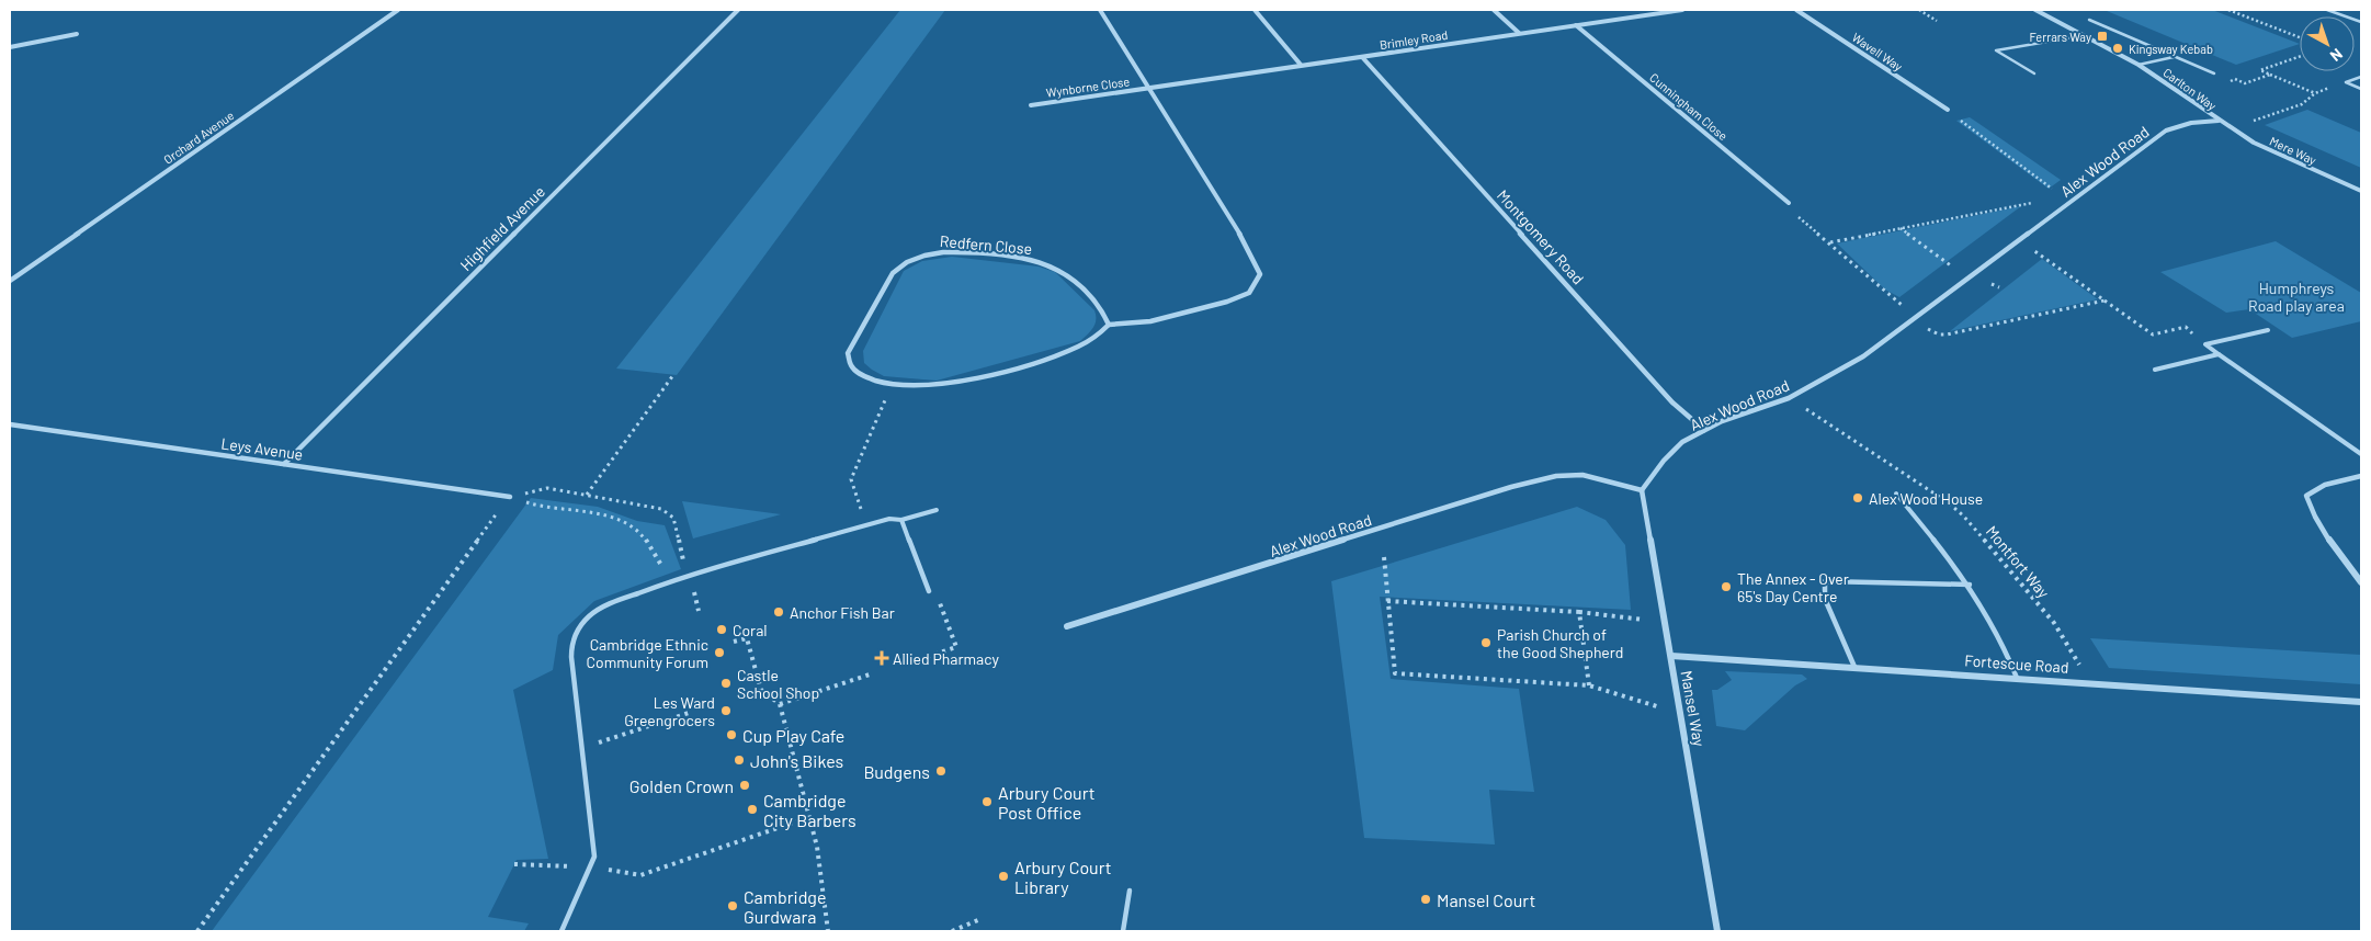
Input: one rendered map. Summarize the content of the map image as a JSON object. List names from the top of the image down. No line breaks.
{"streets":{"street":["Brimley Road","Wavell Way","Wynborne Close","Carlton Way","Cunningham Close","Orchard Avenue","Mere Way","Alex Wood Road","Highfield Avenue","Montgomery Road","Redfern Close","Leys Avenue","Fortescue Road","Mansel Way"],"path":["Montfort Way"]},"crossings":[["Brimley Road","Wynborne Close"],["Brimley Road","Cunningham Close"],["Brimley Road","Montgomery Road"],["Carlton Way","Mere Way"],["Carlton Way","Alex Wood Road"],["Mere Way","Alex Wood Road"],["Alex Wood Road","Montgomery Road"],["Alex Wood Road","Montfort Way"],["Alex Wood Road","Mansel Way"],["Highfield Avenue","Leys Avenue"],["Montfort Way","Fortescue Road"],["Fortescue Road","Mansel Way"]],"parks":["Humphreys Road play area"],"places":{"transit":["Ferrars Way"],"other":["Kingsway Kebab","Alex Wood House","The Annex - Over 65's Day Centre","Anchor Fish Bar","Coral","Parish Church of the Good Shepherd","Cambridge Ethnic Community Forum","Castle School Shop","Les Ward Greengrocers","Cup Play Cafe","John's Bikes","Budgens","Golden Crown","Arbury Court Post Office","Cambridge City Barbers","Arbury Court Library","Mansel Court","Cambridge Gurdwara"],"health":["Allied Pharmacy"]},"north":"bottom right"}
